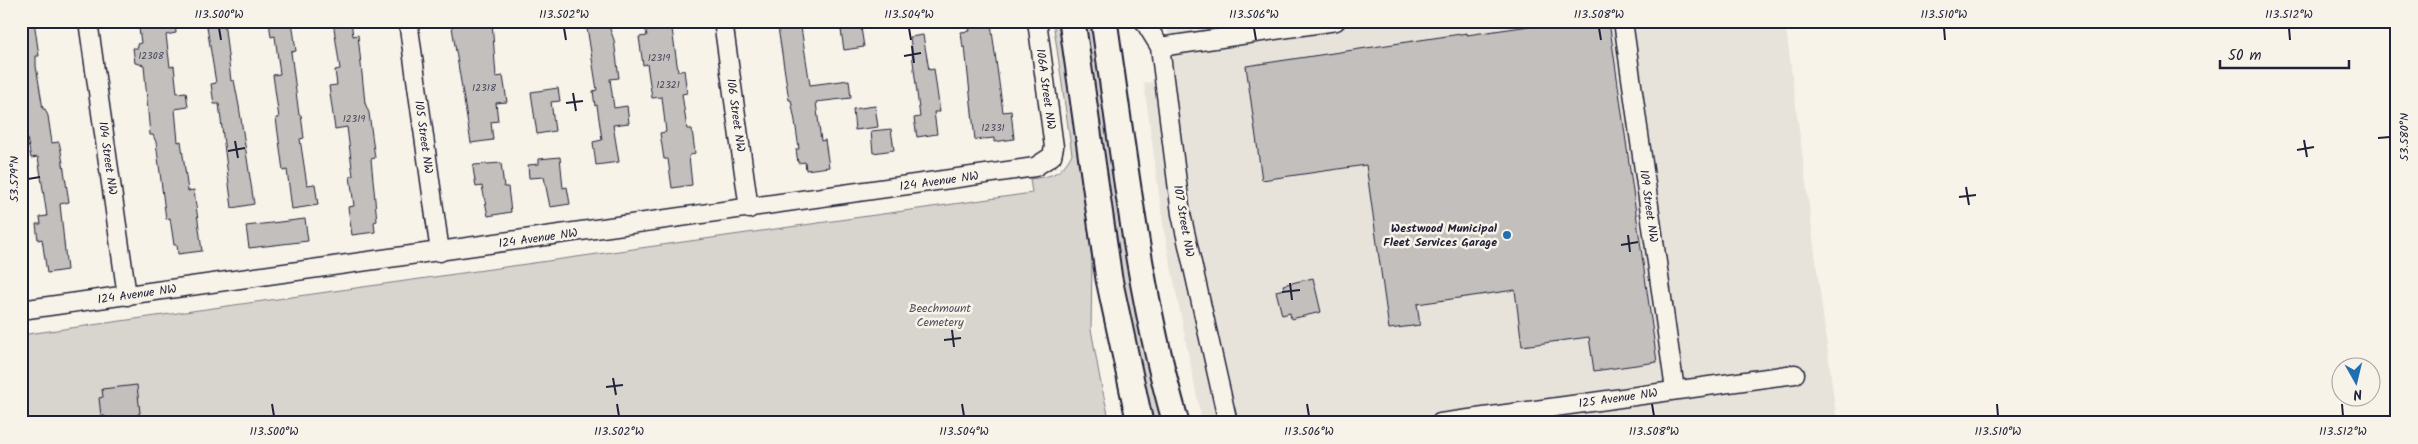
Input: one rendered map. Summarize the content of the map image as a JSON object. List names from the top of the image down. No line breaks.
{"streets":{"street":["106A Street NW","106 Street NW","105 Street NW","104 Street NW","124 Avenue NW","109 Street NW","107 Street NW","125 Avenue NW"]},"crossings":[["106A Street NW","124 Avenue NW"],["106 Street NW","124 Avenue NW"],["105 Street NW","124 Avenue NW"],["104 Street NW","124 Avenue NW"],["109 Street NW","125 Avenue NW"]],"parks":["Beechmount Cemetery"],"places":["Westwood Municipal Fleet Services Garage"],"house_numbers":["12308","12319","12321","12318","12319","12331"],"scale_bar":"50 m","north":"bottom","coordinates":["113.500°W","113.502°W","113.504°W","113.506°W","113.508°W","113.510°W","113.512°W","53.580°N","53.579°N"]}
